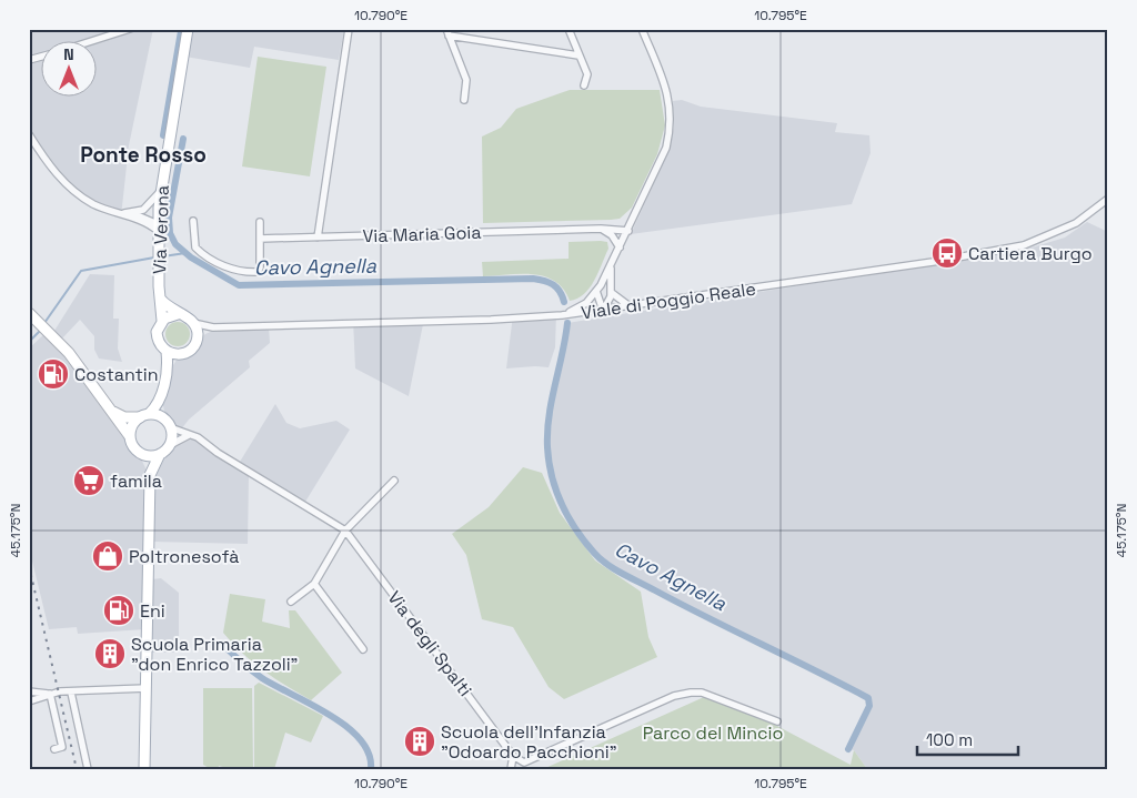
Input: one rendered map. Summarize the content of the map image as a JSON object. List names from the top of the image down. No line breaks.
{"streets":{"main road":["Via Verona"],"street":["Via Maria Goia","Viale di Poggio Reale","Via degli Spalti"]},"crossings":[["Via Verona","Viale di Poggio Reale"]],"districts":["Ponte Rosso"],"water":["Cavo Agnella"],"parks":["Parco del Mincio"],"places":{"bus stop":["Cartiera Burgo"],"fuel station":["Costantin","Eni"],"supermarket":["famila"],"shop":["Poltronesofà"],"building":["Scuola Primaria \"don Enrico Tazzoli\"","Scuola dell'Infanzia \"Odoardo Pacchioni\""]},"scale_bar":"100 m","north":"top","coordinates":["10.790°E","10.795°E","45.175°N"]}
